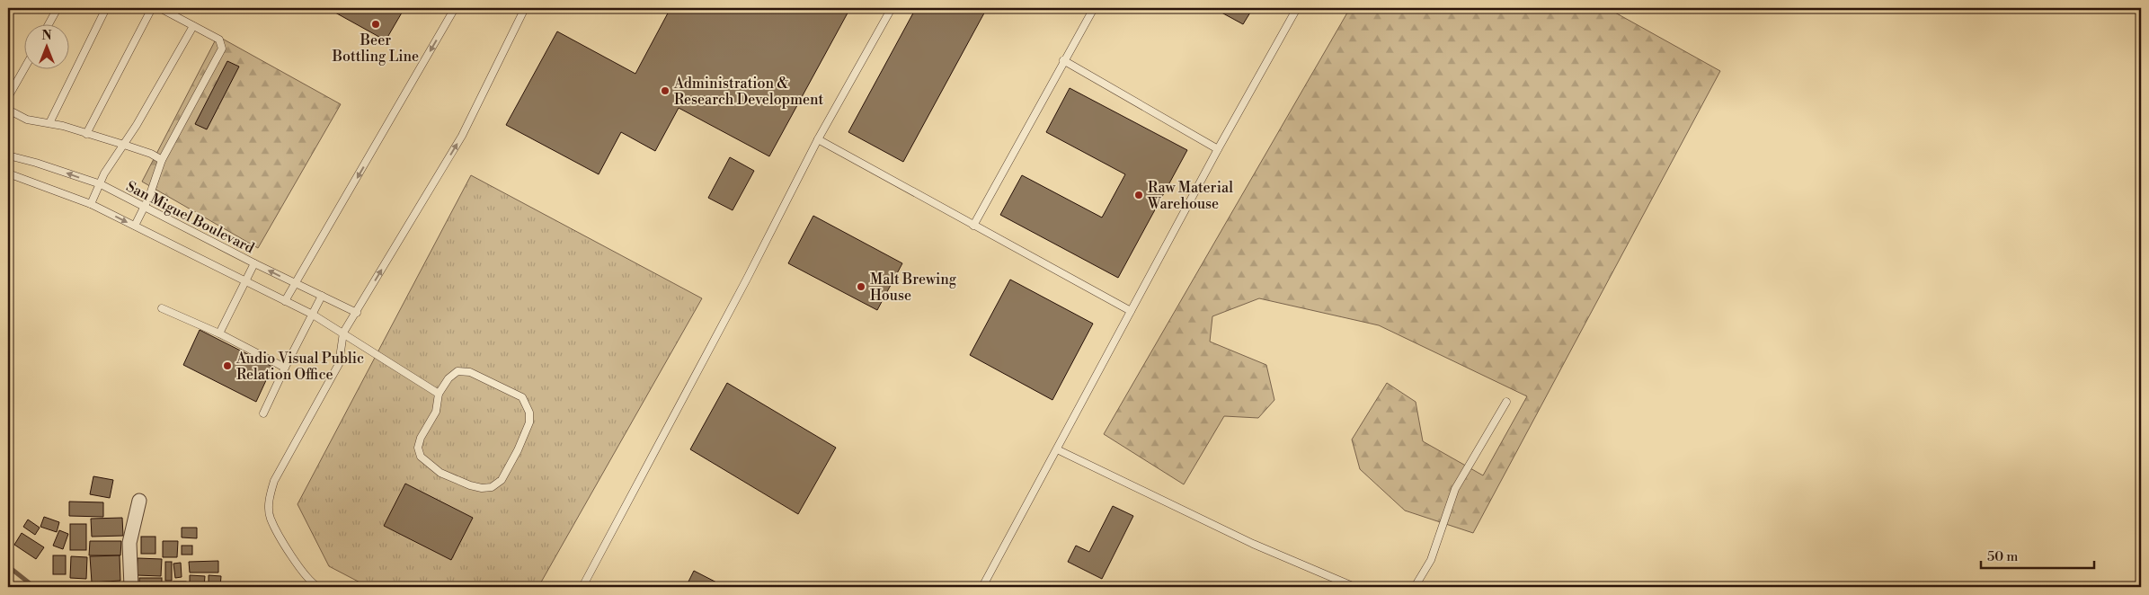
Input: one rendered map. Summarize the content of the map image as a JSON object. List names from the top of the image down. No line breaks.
{"streets":{"lane":["San Miguel Boulevard"]},"places":["Beer Bottling Line","Administration & Research Development","Raw Material Warehouse","Malt Brewing House","Audio Visual Public Relation Office"],"scale_bar":"50 m","north":"top"}
